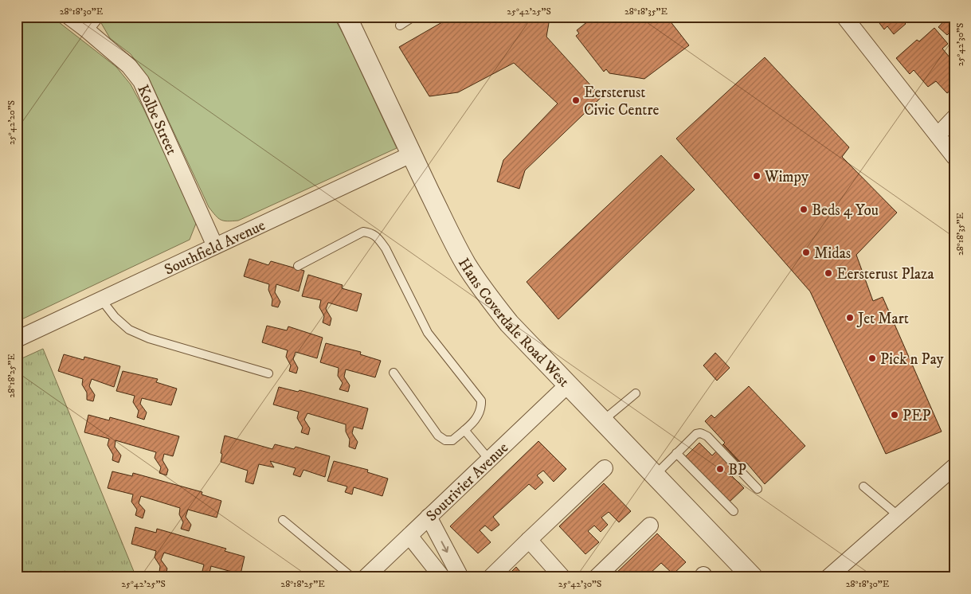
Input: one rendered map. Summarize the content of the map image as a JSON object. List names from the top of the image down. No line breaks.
{"streets":{"street":["Kolbe Street","Southfield Avenue","Hans Coverdale Road West","Soutrivier Avenue"]},"crossings":[["Kolbe Street","Southfield Avenue"],["Southfield Avenue","Hans Coverdale Road West"],["Hans Coverdale Road West","Soutrivier Avenue"]],"places":["Eersterust Civic Centre","Wimpy","Beds 4 You","Midas","Eersterust Plaza","Jet Mart","Pick n Pay","PEP","BP"],"coordinates":["28°18'30\"E","25°42'25\"S","28°18'35\"E","25°42'30\"S","25°42'20\"S","28°18'25\"E"]}
